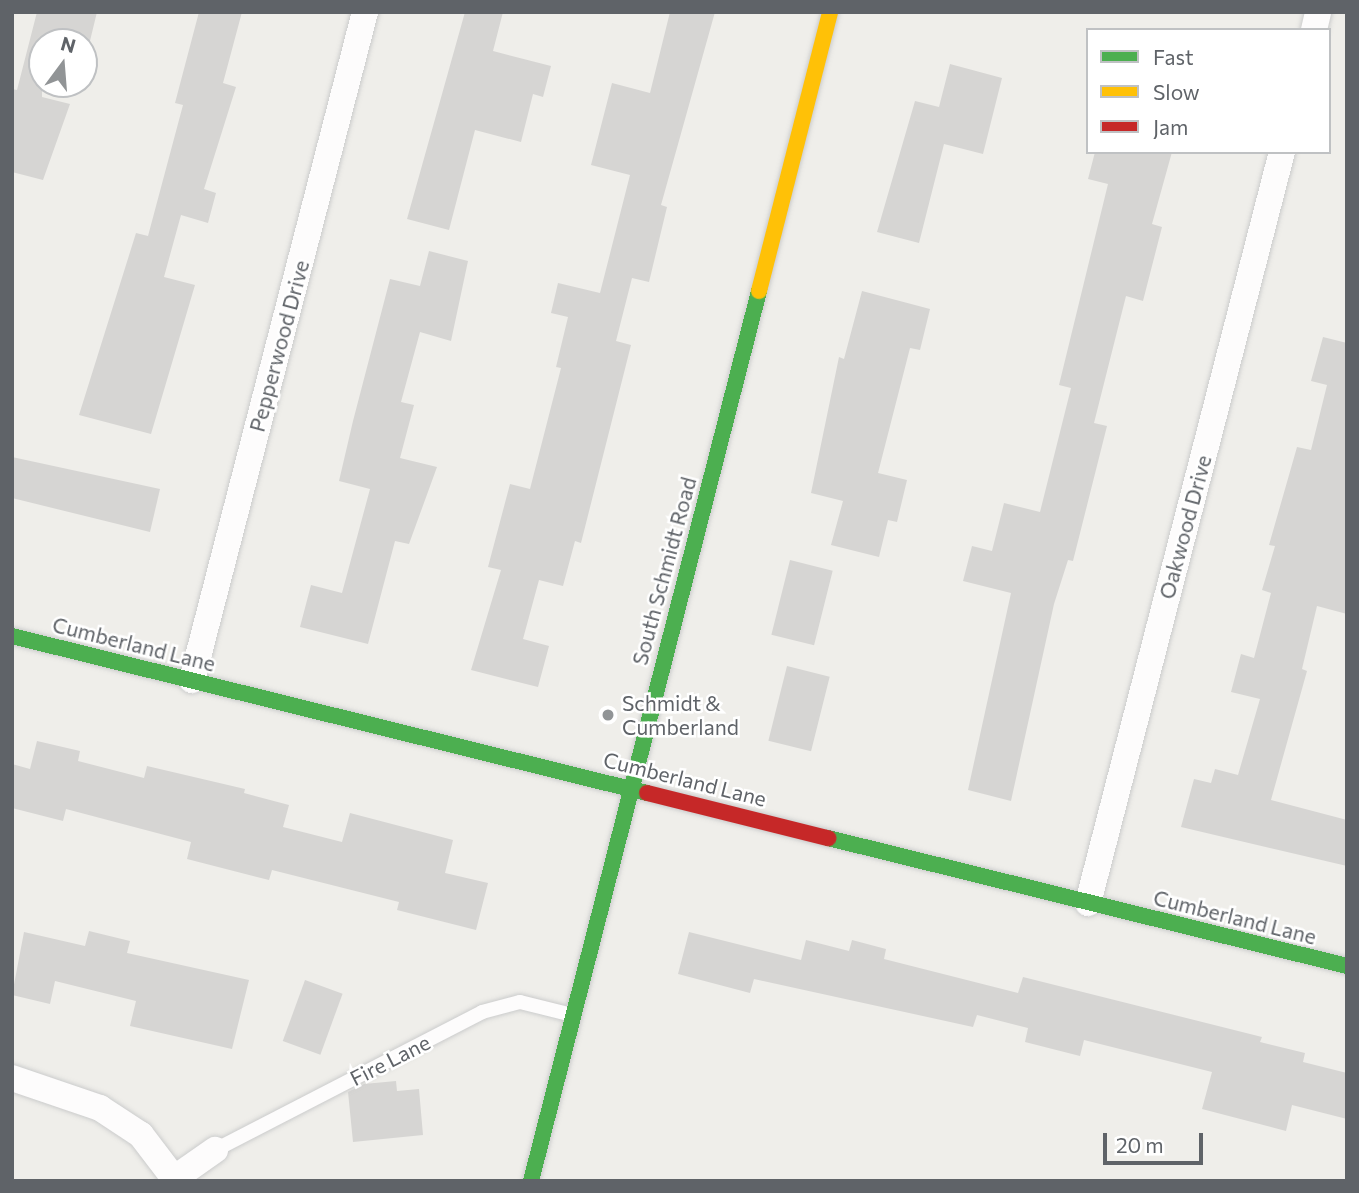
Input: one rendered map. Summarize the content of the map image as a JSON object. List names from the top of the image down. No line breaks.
{"streets":{"street":["Pepperwood Drive","Oakwood Drive","South Schmidt Road","Cumberland Lane"],"lane":["Fire Lane"]},"crossings":[["Pepperwood Drive","Cumberland Lane"],["Oakwood Drive","Cumberland Lane"],["South Schmidt Road","Cumberland Lane"],["South Schmidt Road","Fire Lane"]],"places":["Schmidt & Cumberland"],"legend":["Fast","Slow","Jam"],"scale_bar":"20 m","north":"top"}
